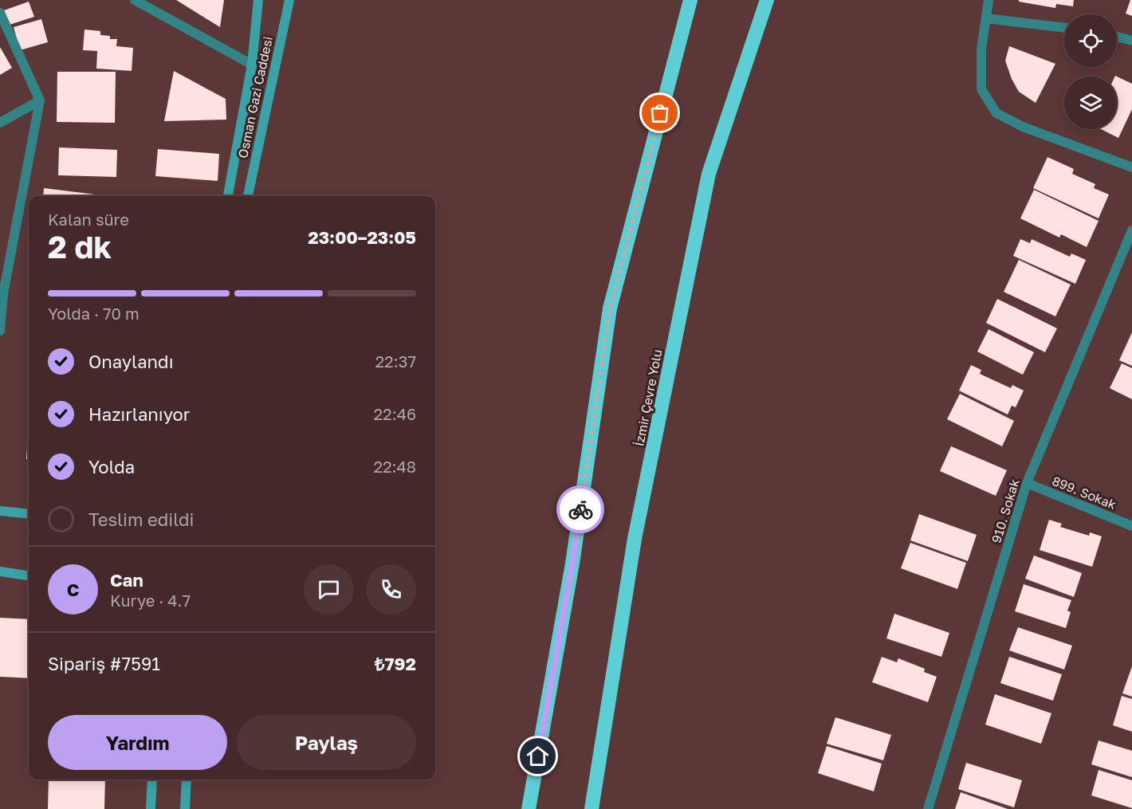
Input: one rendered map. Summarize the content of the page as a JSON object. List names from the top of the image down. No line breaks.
{"streets":{"highway":["İzmir Çevre Yolu"],"main road":["Osman Gazi Caddesi"],"street":["899. Sokak","910. Sokak"]},"crossings":[["899. Sokak","910. Sokak"]],"page":{"heading":["2 dk","Kalan süre","23:00–23:05"],"panel":["Can","Kurye · 4.7","Sipariş #7591","₺792"],"bar":"Yolda · 70 m","list":[["Onaylandı","22:37"],["Hazırlanıyor","22:46"],["Yolda","22:48"],"Teslim edildi"],"round":"C","buttons":["Yardım","Paylaş"]}}
